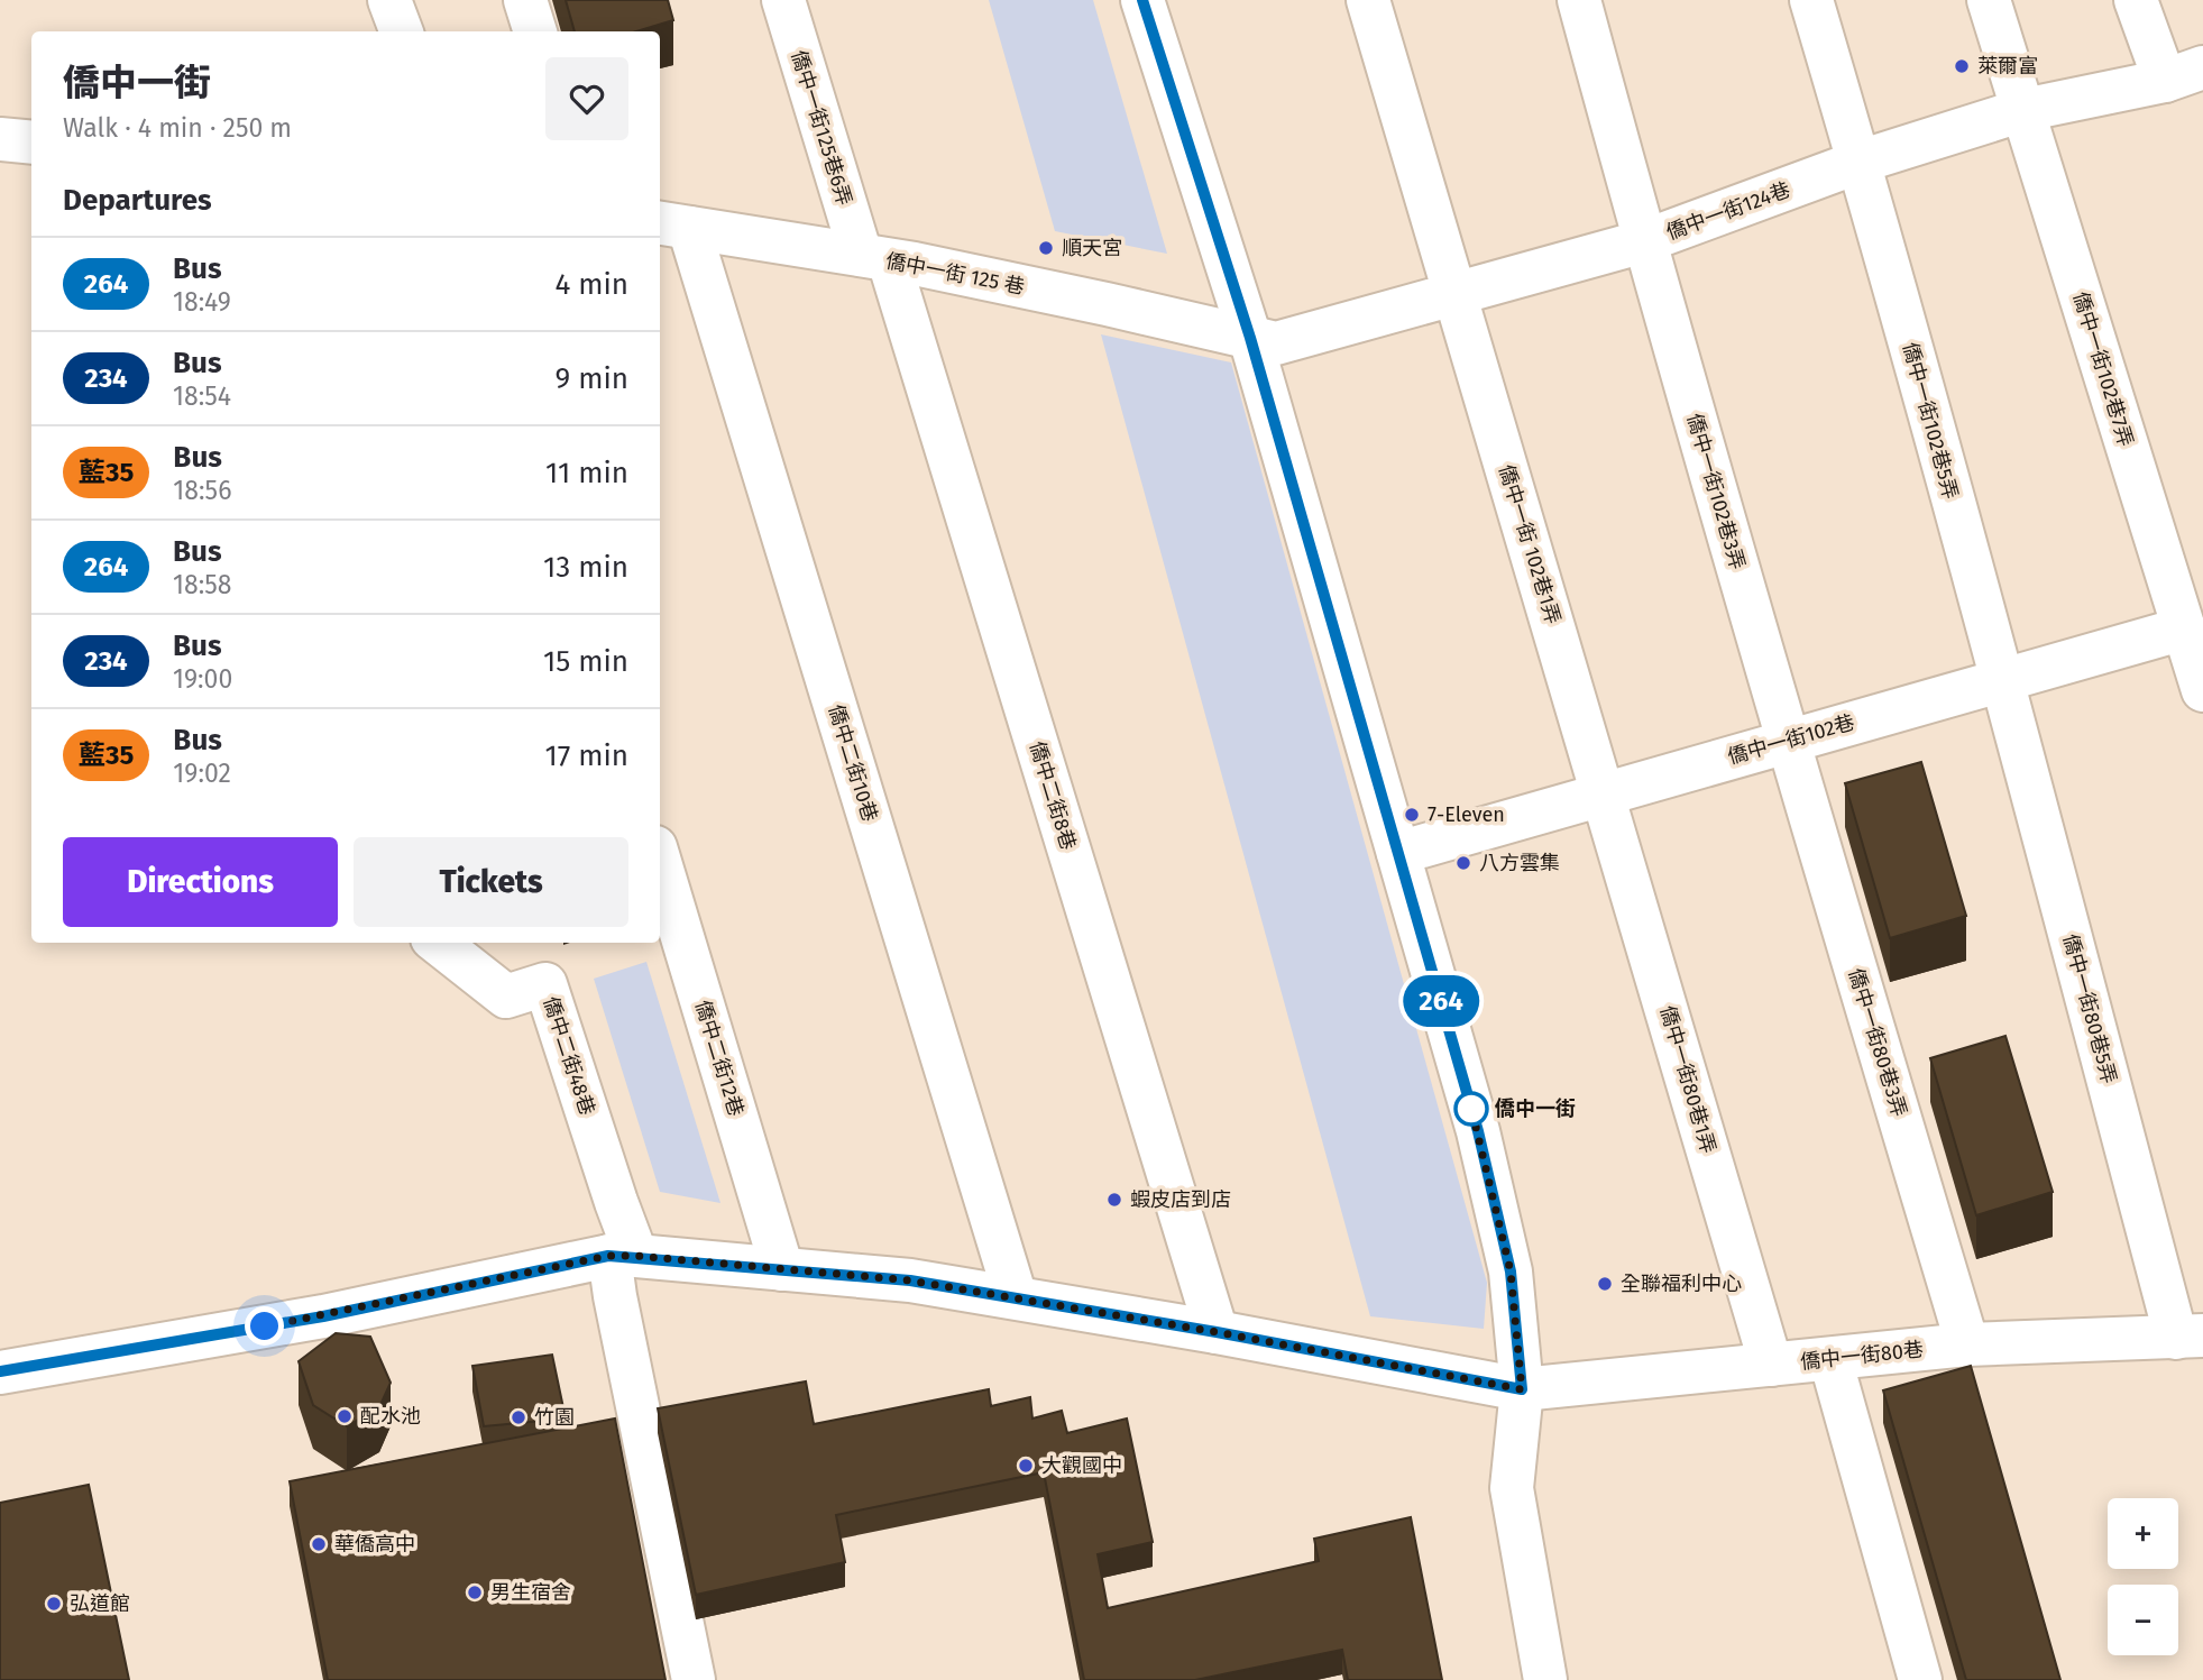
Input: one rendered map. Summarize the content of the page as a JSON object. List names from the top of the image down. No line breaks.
{"streets":{"street":["僑中一街125巷6弄","僑中一街124巷","僑中一街 125 巷","僑中一街102巷7弄","僑中一街102巷5弄","僑中一街102巷3弄","僑中一街 102巷1弄","僑中一街102巷","僑中二街10巷","僑中二街8巷","僑中一街80巷5弄","僑中一街80巷3弄","僑中二街48巷","僑中二街12巷","僑中一街80巷1弄","僑中一街80巷"]},"crossings":[["僑中一街125巷6弄","僑中一街 125 巷"],["僑中一街125巷6弄","僑中二街8巷"],["僑中一街124巷","僑中一街 125 巷"],["僑中一街124巷","僑中一街102巷7弄"],["僑中一街124巷","僑中一街102巷5弄"],["僑中一街124巷","僑中一街102巷3弄"],["僑中一街124巷","僑中一街 102巷1弄"],["僑中一街 125 巷","僑中二街10巷"],["僑中一街 125 巷","僑中二街8巷"],["僑中一街102巷7弄","僑中一街102巷"],["僑中一街102巷5弄","僑中一街102巷"],["僑中一街102巷5弄","僑中一街80巷5弄"],["僑中一街102巷3弄","僑中一街102巷"],["僑中一街102巷3弄","僑中一街80巷3弄"],["僑中一街 102巷1弄","僑中一街102巷"],["僑中一街 102巷1弄","僑中一街80巷1弄"],["僑中一街102巷","僑中一街80巷5弄"],["僑中一街102巷","僑中一街80巷3弄"],["僑中一街102巷","僑中一街80巷1弄"],["僑中二街10巷","僑中一街80巷"],["僑中二街8巷","僑中一街80巷"],["僑中一街80巷5弄","僑中一街80巷"],["僑中一街80巷3弄","僑中一街80巷"],["僑中二街48巷","僑中一街80巷"],["僑中二街12巷","僑中一街80巷"],["僑中一街80巷1弄","僑中一街80巷"]],"places":["萊爾富","順天宮","7-Eleven","八方雲集","僑中一街","蝦皮店到店","全聯福利中心","配水池","竹園","大觀國中","華僑高中","男生宿舍","弘道館"],"lines":["bus line 264"],"page":{"on_map":"264","heading":[["僑中一街","Walk · 4 min · 250 m"],"Departures"],"list":[{"mark":"264","name":"Bus","note":"18:49","value":"4 min"},{"mark":"234","name":"Bus","note":"18:54","value":"9 min"},{"mark":"藍35","name":"Bus","note":"18:56","value":"11 min"},{"mark":"264","name":"Bus","note":"18:58","value":"13 min"},{"mark":"234","name":"Bus","note":"19:00","value":"15 min"},{"mark":"藍35","name":"Bus","note":"19:02","value":"17 min"}],"buttons":["Directions","Tickets"],"map_buttons":["+","−"]}}
